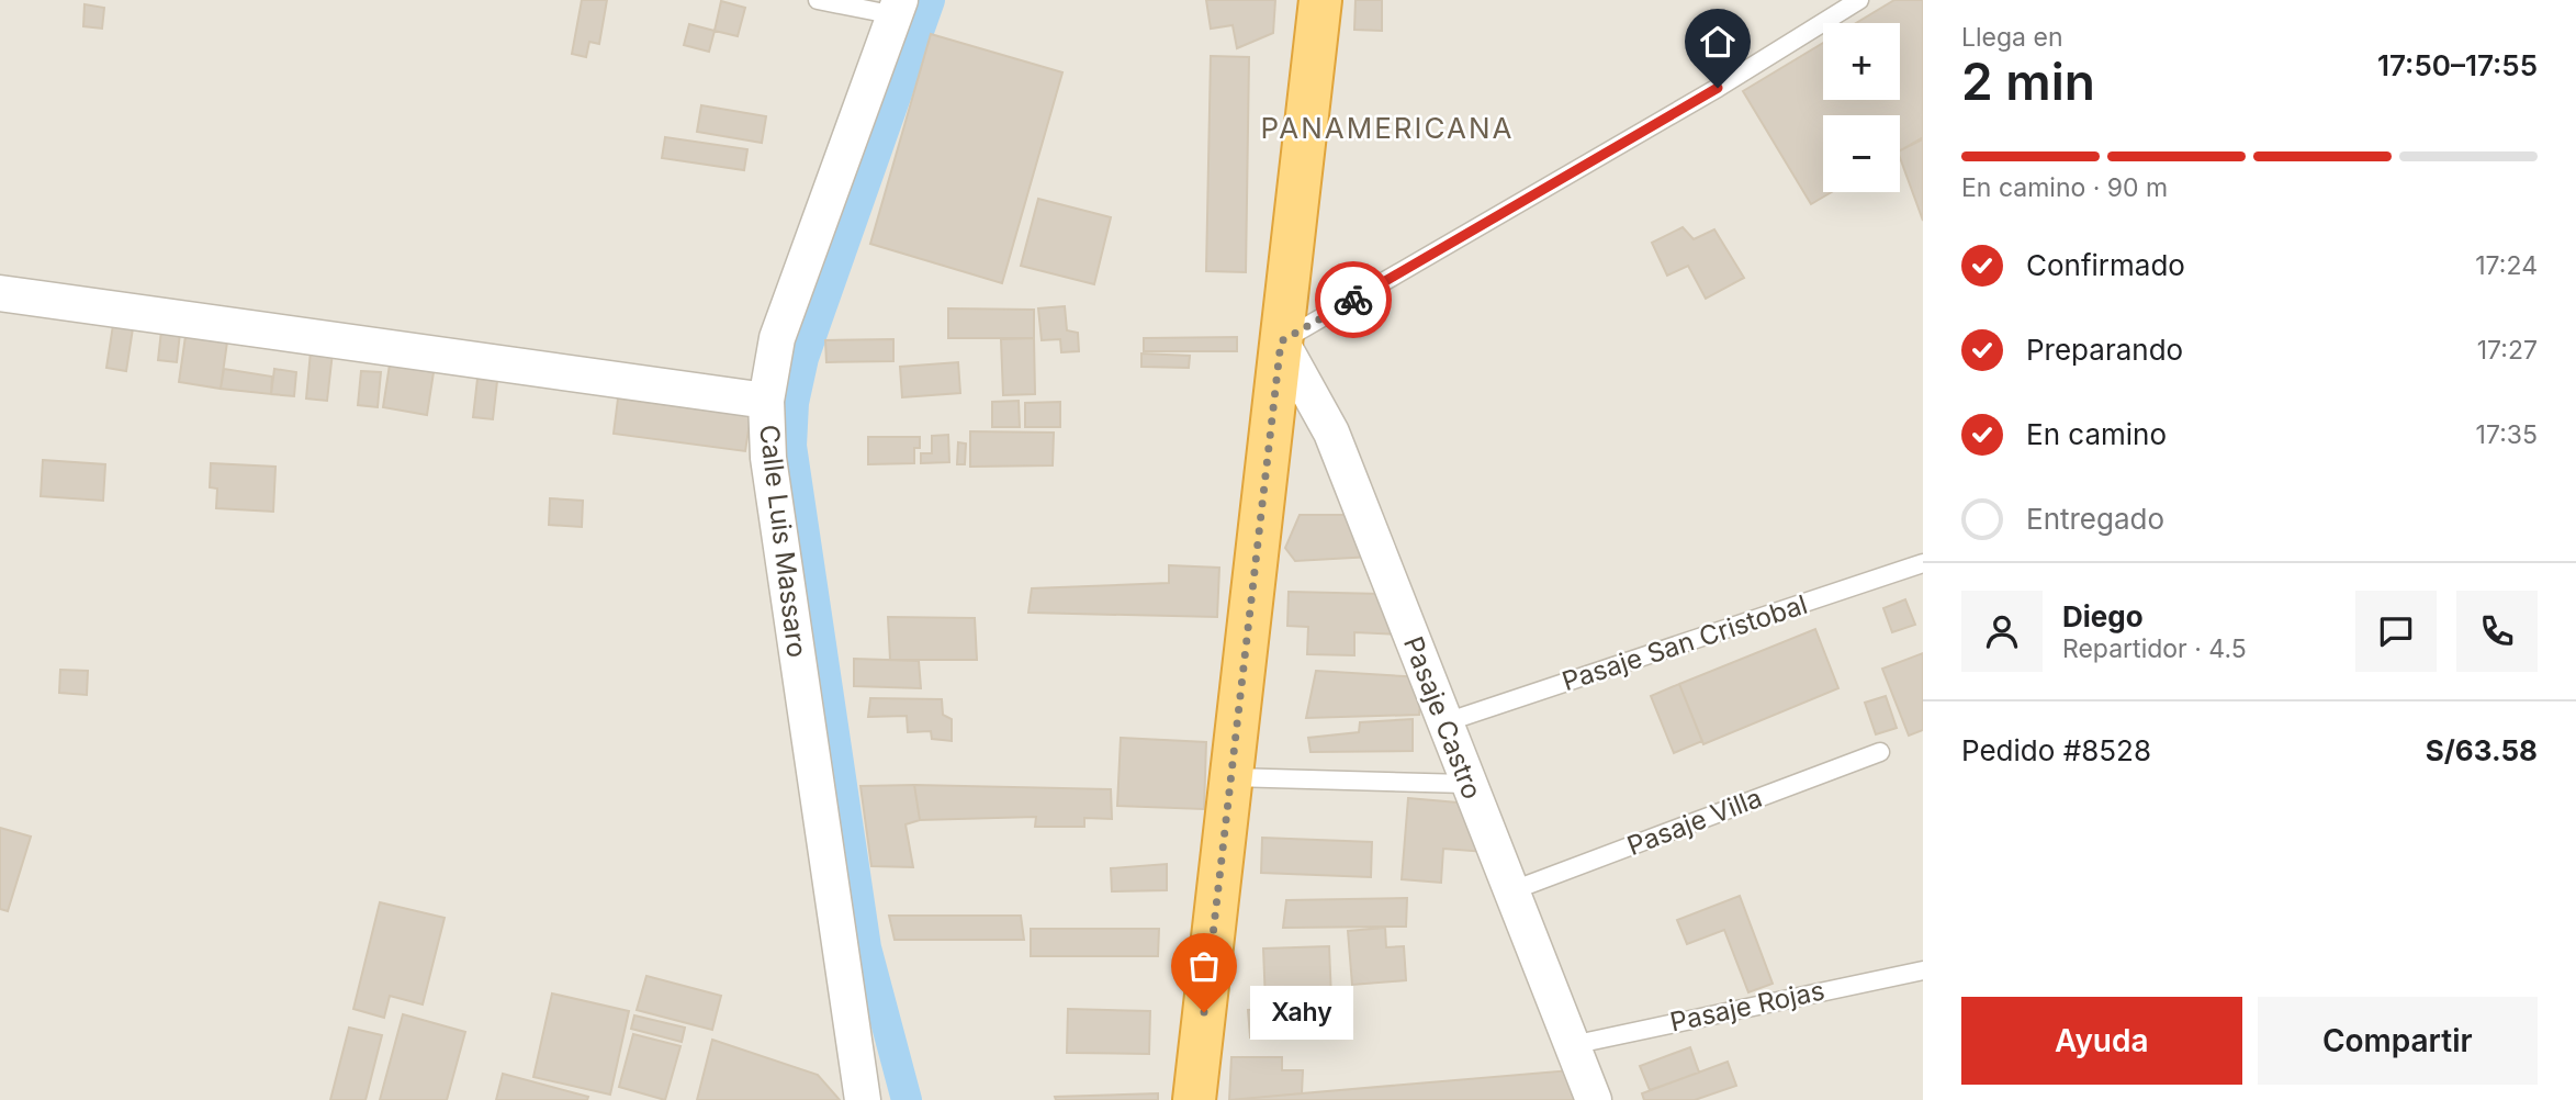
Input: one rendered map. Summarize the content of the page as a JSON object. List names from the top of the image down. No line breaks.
{"streets":{"street":["Calle Luis Massaro","Pasaje Castro"],"lane":["Pasaje San Cristobal","Pasaje Villa","Pasaje Rojas"]},"crossings":[["Pasaje San Cristobal","Pasaje Castro"],["Pasaje Castro","Pasaje Villa"],["Pasaje Castro","Pasaje Rojas"]],"districts":["PANAMERICANA"],"places":["Xahy"],"page":{"heading":["2 min","Llega en","17:50–17:55"],"panel":["Diego","Repartidor · 4.5","Pedido #8528","S/63.58"],"map_buttons":["+","−"],"bar":"En camino · 90 m","list":[["Confirmado","17:24"],["Preparando","17:27"],["En camino","17:35"],"Entregado"],"buttons":["Ayuda","Compartir"],"bubble":"Xahy"}}
